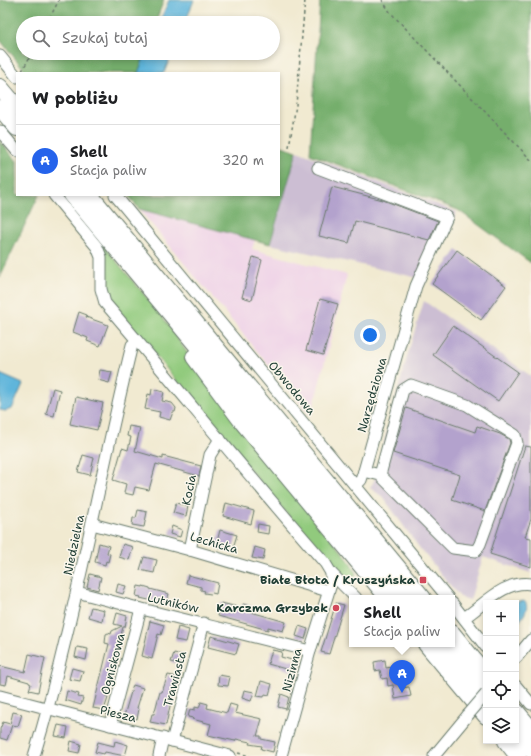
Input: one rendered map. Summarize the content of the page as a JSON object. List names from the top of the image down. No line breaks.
{"streets":{"street":["Obwodowa","Narzędziowa","Kocia","Lechicka","Niedzielna","Lutników","Ogniskowa","Nizinna","Trawiasta","Piesza"]},"crossings":[["Obwodowa","Narzędziowa"],["Kocia","Lechicka"],["Lechicka","Niedzielna"],["Lechicka","Nizinna"],["Niedzielna","Lutników"],["Niedzielna","Piesza"],["Lutników","Ogniskowa"],["Lutników","Nizinna"],["Lutników","Trawiasta"],["Ogniskowa","Piesza"],["Trawiasta","Piesza"]],"places":{"transit":["Białe Błota / Kruszyńska"],"other":["Karczma Grzybek"]},"page":{"search":"Szukaj tutaj","heading":"W pobliżu","list":[{"mark":"A","name":"Shell","note":"Stacja paliw","value":"320 m"}],"popup":["Shell","Stacja paliw"],"map_buttons":["+","−"],"pins":"A"}}
